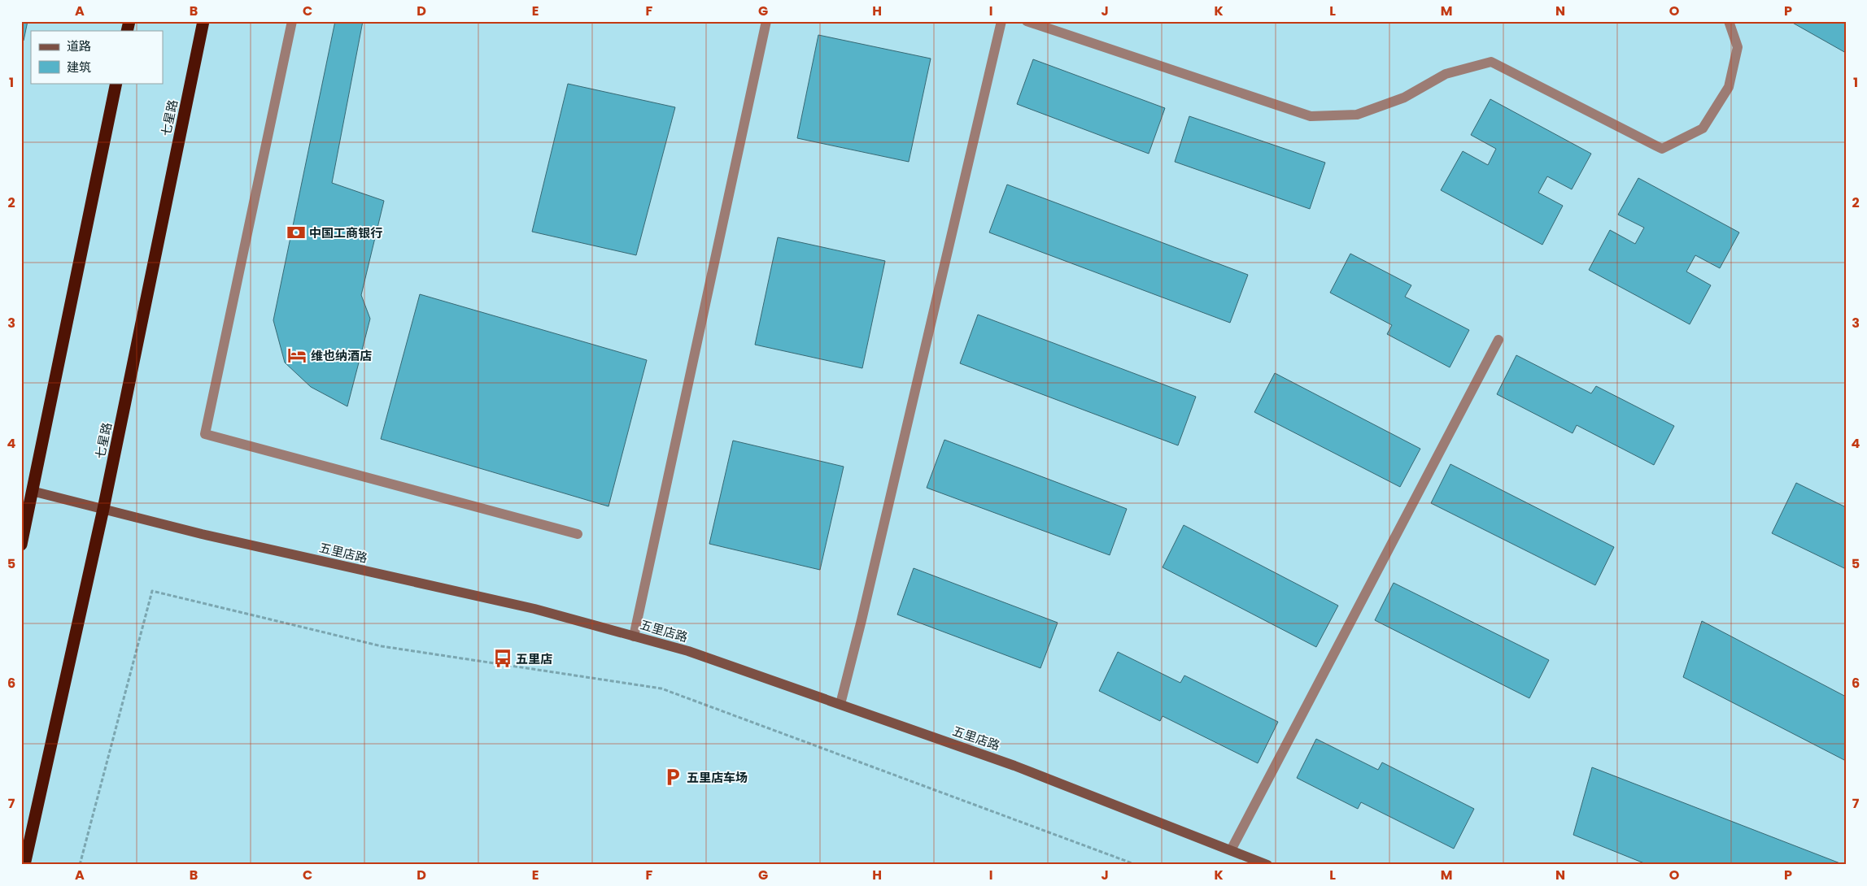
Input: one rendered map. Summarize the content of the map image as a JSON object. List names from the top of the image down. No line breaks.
{"streets":{"highway":["七星路"],"main road":["五里店路"]},"crossings":[["七星路","五里店路"]],"places":{"bank":["中国工商银行"],"hotel":["维也纳酒店"],"bus stop":["五里店"],"parking":["五里店车场"]},"legend":["道路","建筑"],"grid":{"columns":["A","B","C","D","E","F","G","H","I","J","K","L","M","N","O","P"],"rows":["1","2","3","4","5","6","7"]}}
